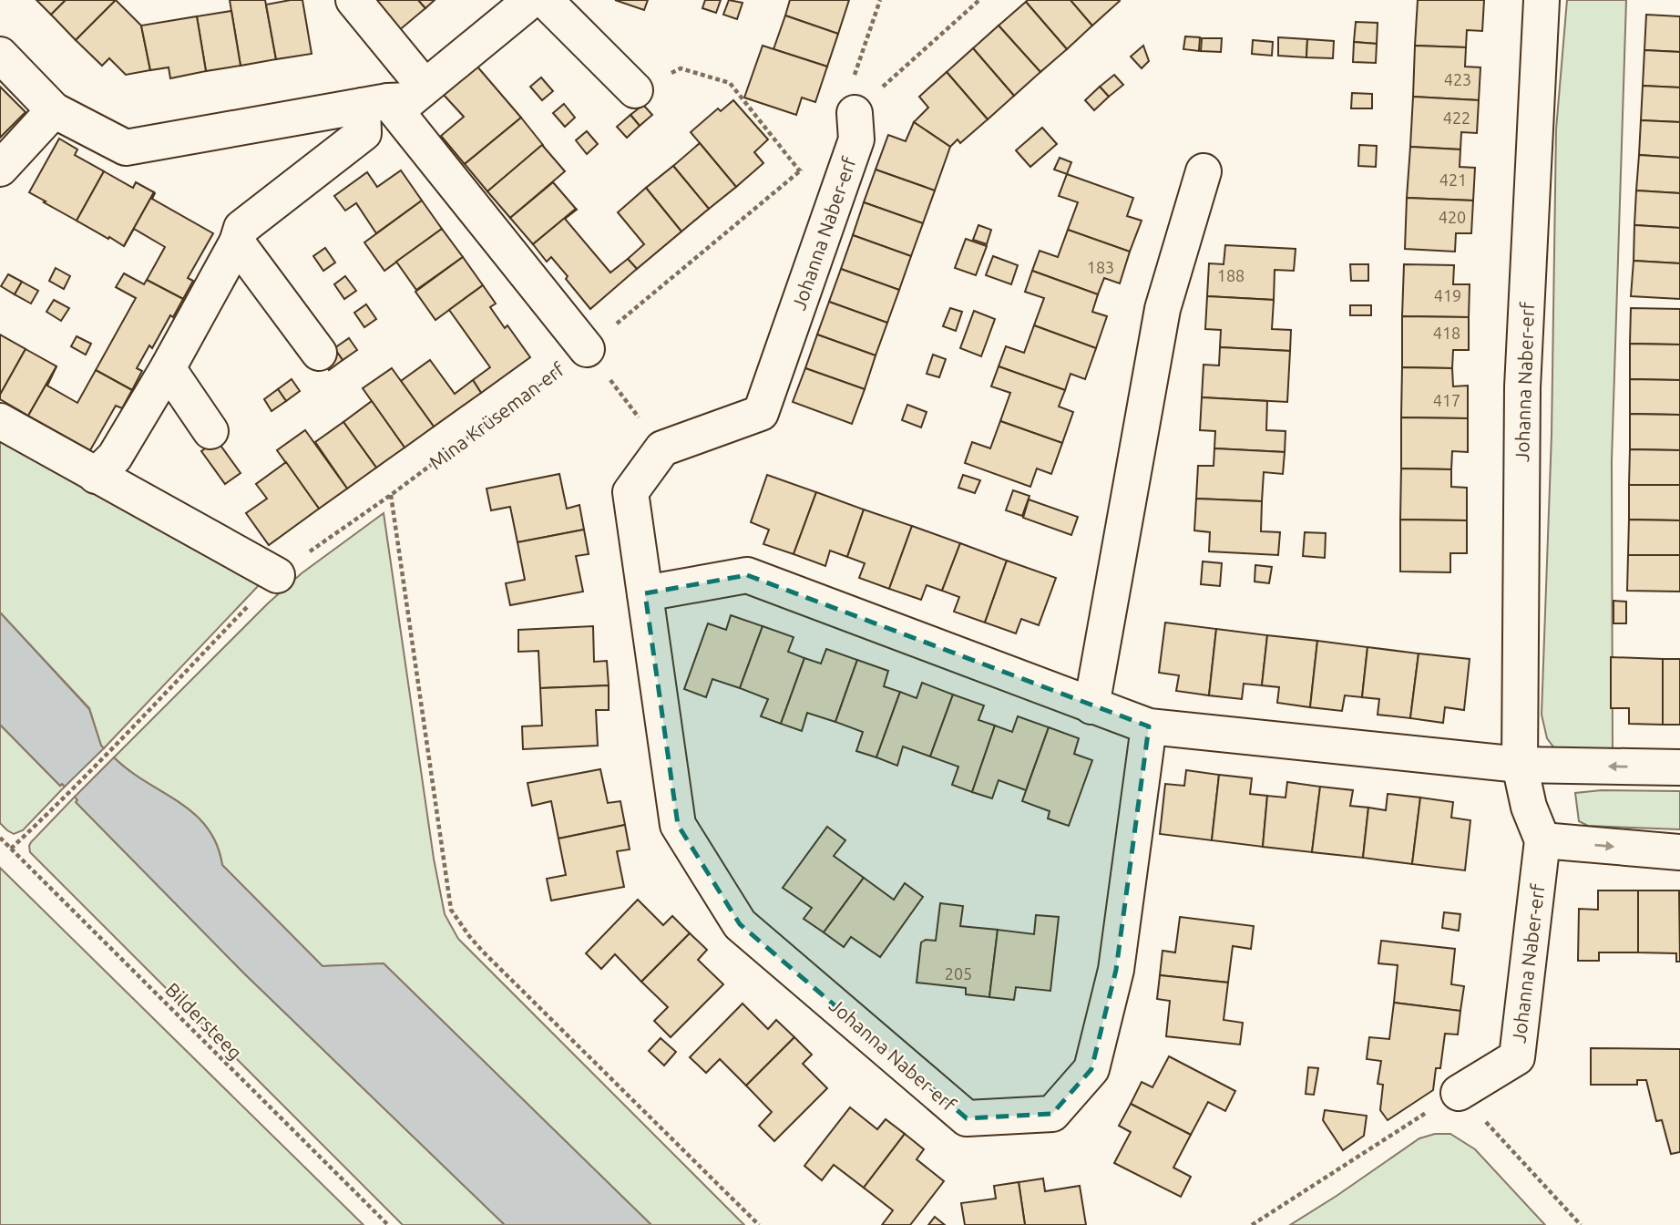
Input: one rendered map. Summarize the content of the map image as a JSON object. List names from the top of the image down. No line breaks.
{"streets":{"street":["Johanna Naber-erf"],"path":["Mina Krüseman-erf","Bildersteeg"]},"crossings":[["Mina Krüseman-erf","Bildersteeg"]],"house_numbers":["423","422","421","420","183","188","419","418","417","205"]}
